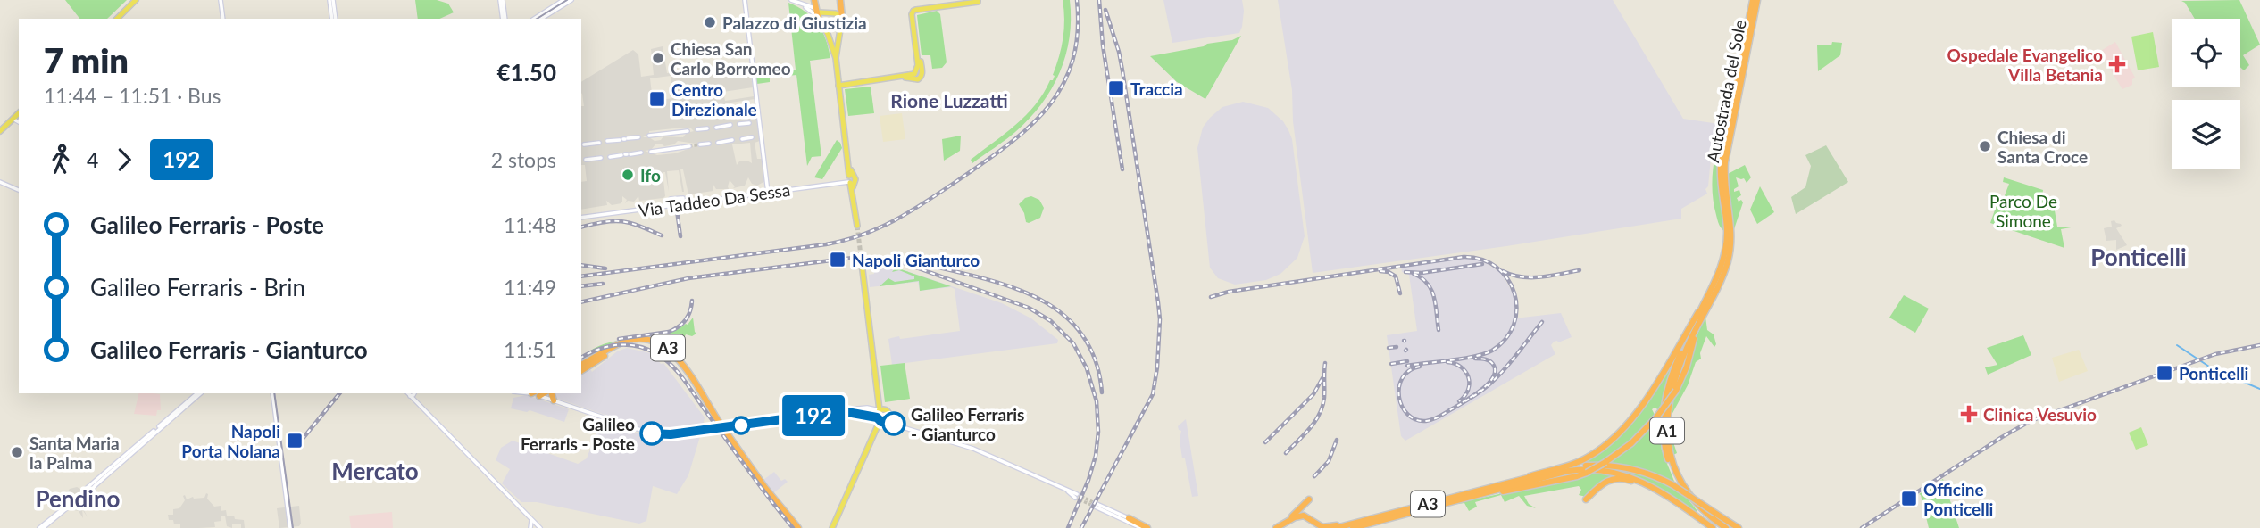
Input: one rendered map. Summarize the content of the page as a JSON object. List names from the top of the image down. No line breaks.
{"streets":{"highway":["Autostrada del Sole","A3","A1"],"main road":["Via Taddeo Da Sessa"]},"crossings":[["Autostrada del Sole","A1"]],"districts":["Rione Luzzatti","Ponticelli","Mercato","Pendino"],"parks":["Parco De Simone"],"places":{"other":["Palazzo di Giustizia","Chiesa San Carlo Borromeo","Chiesa di Santa Croce","Ifo","Galileo Ferraris - Gianturco","Galileo Ferraris - Poste","Santa Maria la Palma"],"health":["Ospedale Evangelico Villa Betania","Clinica Vesuvio"],"transit":["Traccia","Centro Direzionale","Napoli Gianturco","Ponticelli","Napoli Porta Nolana","Officine Ponticelli"]},"lines":["bus line 192"],"page":{"on_map":"192","heading":["7 min","11:44 – 11:51 · Bus","€1.50"],"legs":["4","192","2 stops"],"list":[{"name":"Galileo Ferraris - Poste","value":"11:48"},{"name":"Galileo Ferraris - Brin","value":"11:49"},{"name":"Galileo Ferraris - Gianturco","value":"11:51"}]}}
